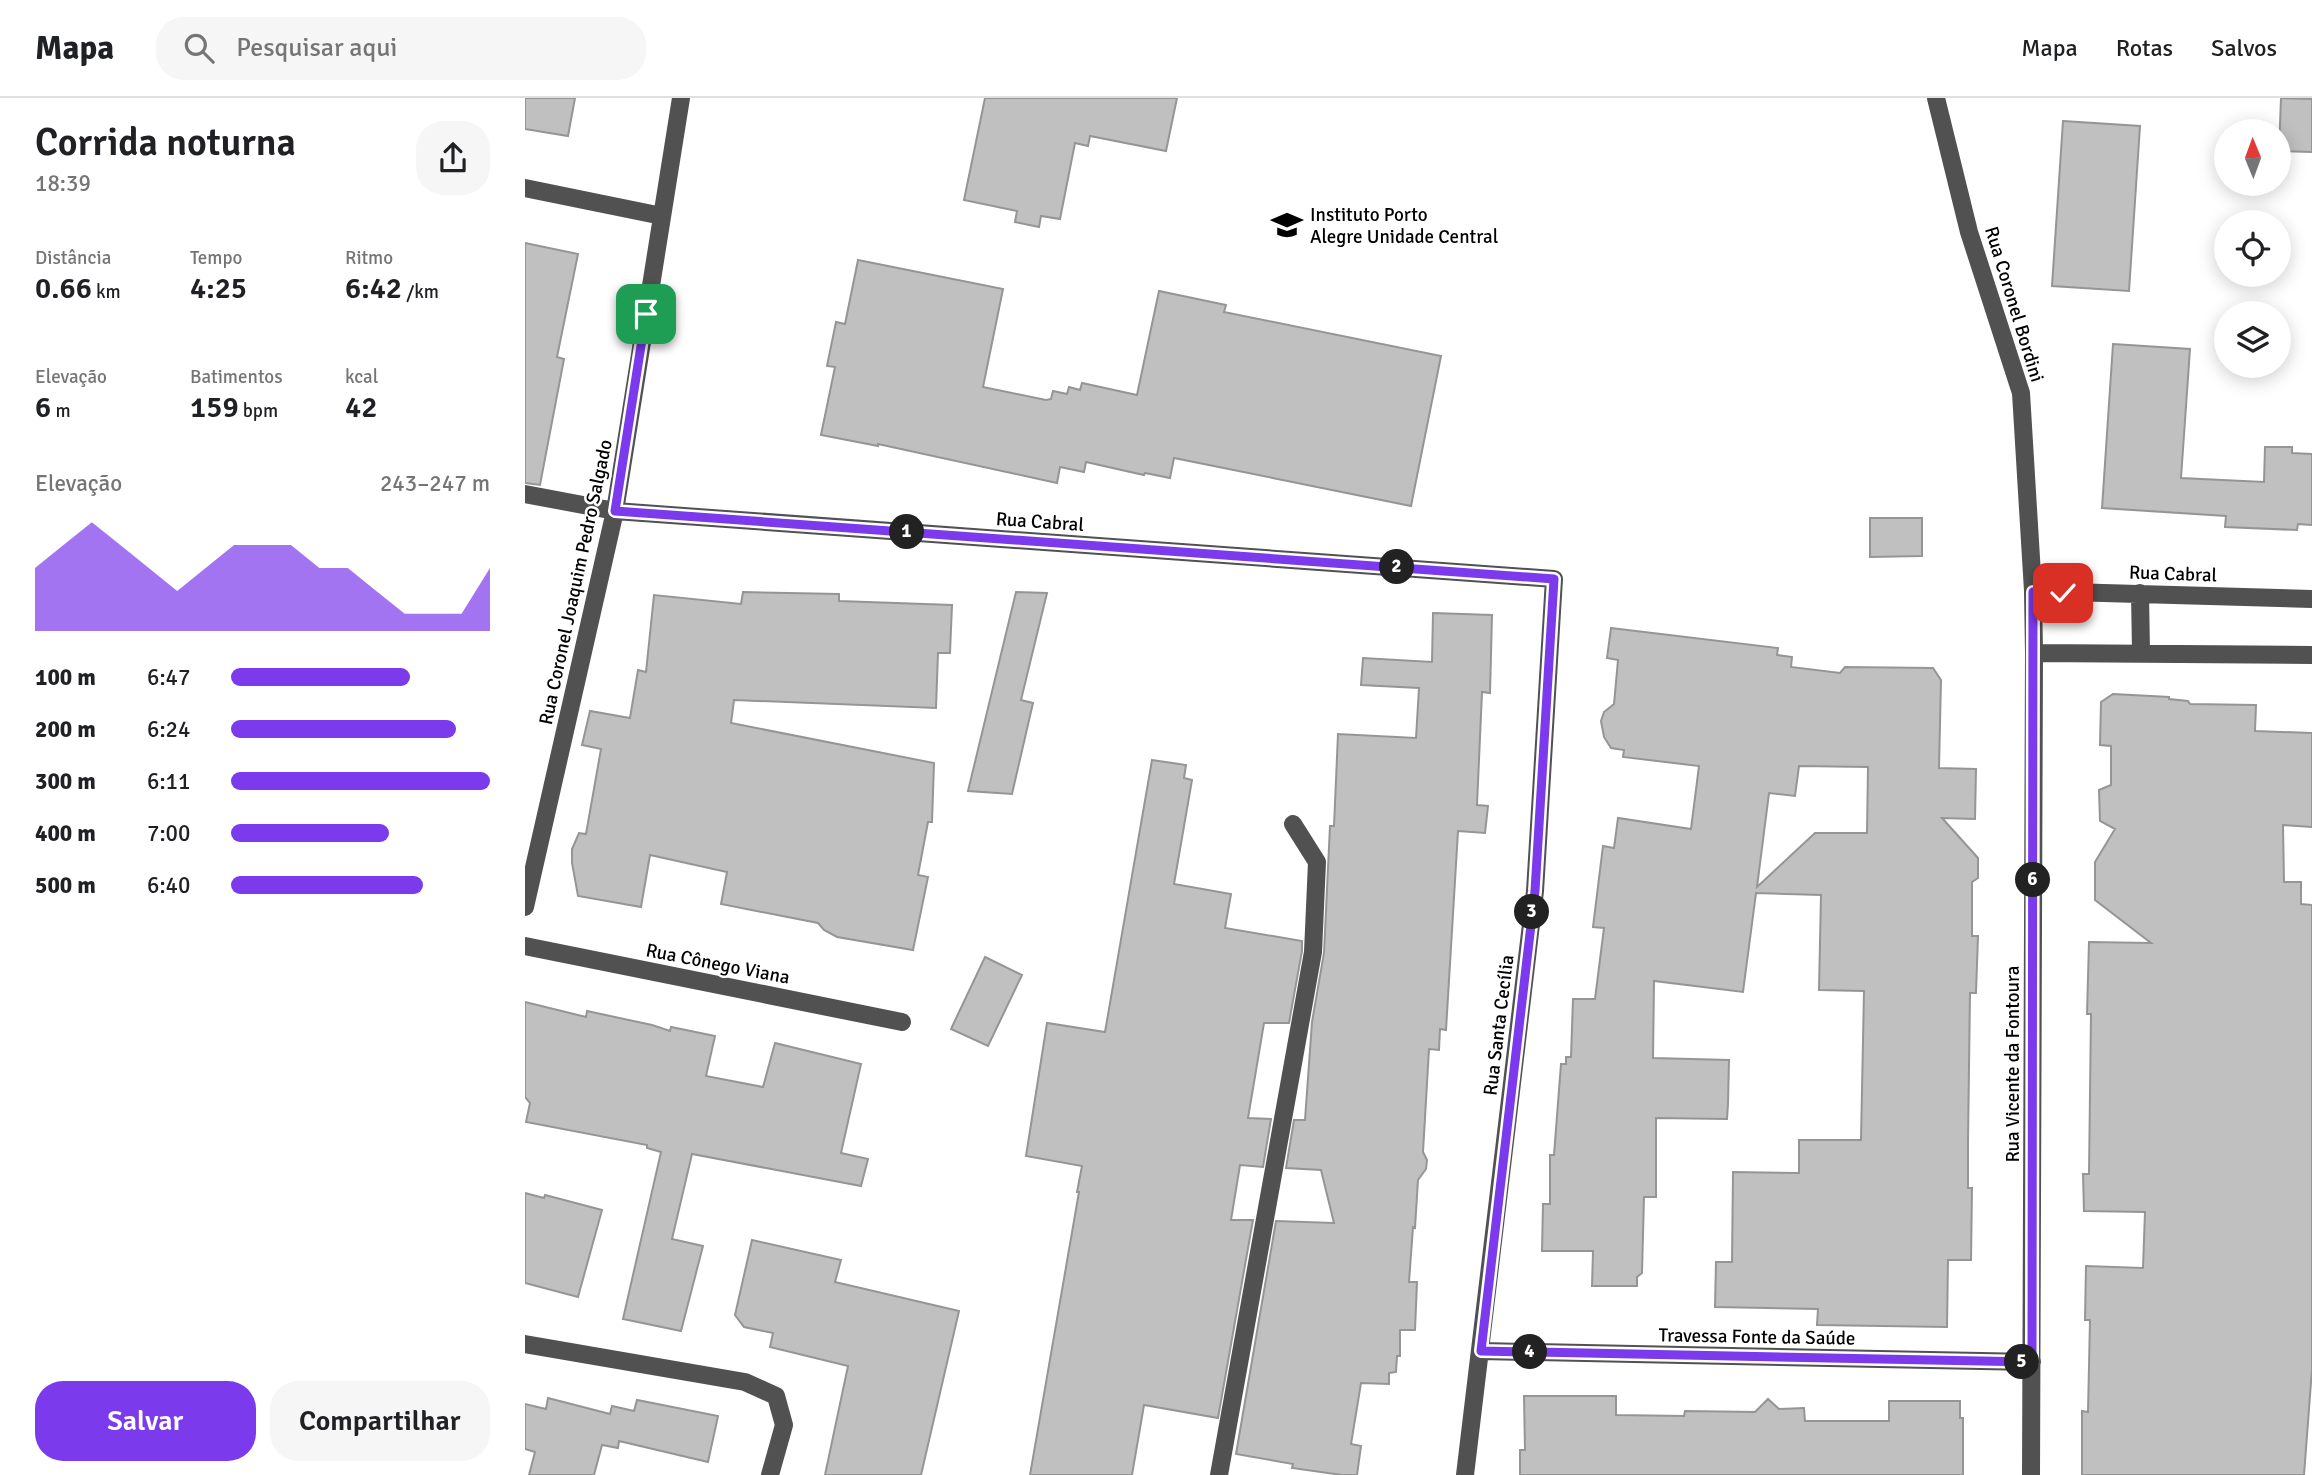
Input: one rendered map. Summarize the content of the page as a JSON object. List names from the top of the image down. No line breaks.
{"streets":{"street":["Rua Coronel Bordini","Rua Cabral","Rua Coronel Joaquim Pedro Salgado","Rua Cônego Viana","Rua Santa Cecília","Rua Vicente da Fontoura","Travessa Fonte da Saúde"]},"crossings":[["Rua Coronel Bordini","Rua Cabral"],["Rua Coronel Bordini","Rua Vicente da Fontoura"],["Rua Cabral","Rua Coronel Joaquim Pedro Salgado"],["Rua Cabral","Rua Santa Cecília"],["Rua Santa Cecília","Travessa Fonte da Saúde"],["Rua Vicente da Fontoura","Travessa Fonte da Saúde"]],"places":{"school or university":["Instituto Porto Alegre Unidade Central"]},"north":"top","page":{"header":"Mapa","search":"Pesquisar aqui","nav":["Mapa","Rotas","Salvos"],"heading":["Corrida noturna","18:39"],"stats":[["Distância","0.66 km"],["Tempo","4:25"],["Ritmo","6:42 /km"],["Elevação","6 m"],["Batimentos","159 bpm"],["kcal","42"]],"chart":["Elevação","243–247 m"],"pins":["1","2","6","3","4","5"],"list":[{"name":"100 m","note":"6:47"},{"name":"200 m","note":"6:24"},{"name":"300 m","note":"6:11"},{"name":"400 m","note":"7:00"},{"name":"500 m","note":"6:40"}],"buttons":["Salvar","Compartilhar"]}}
